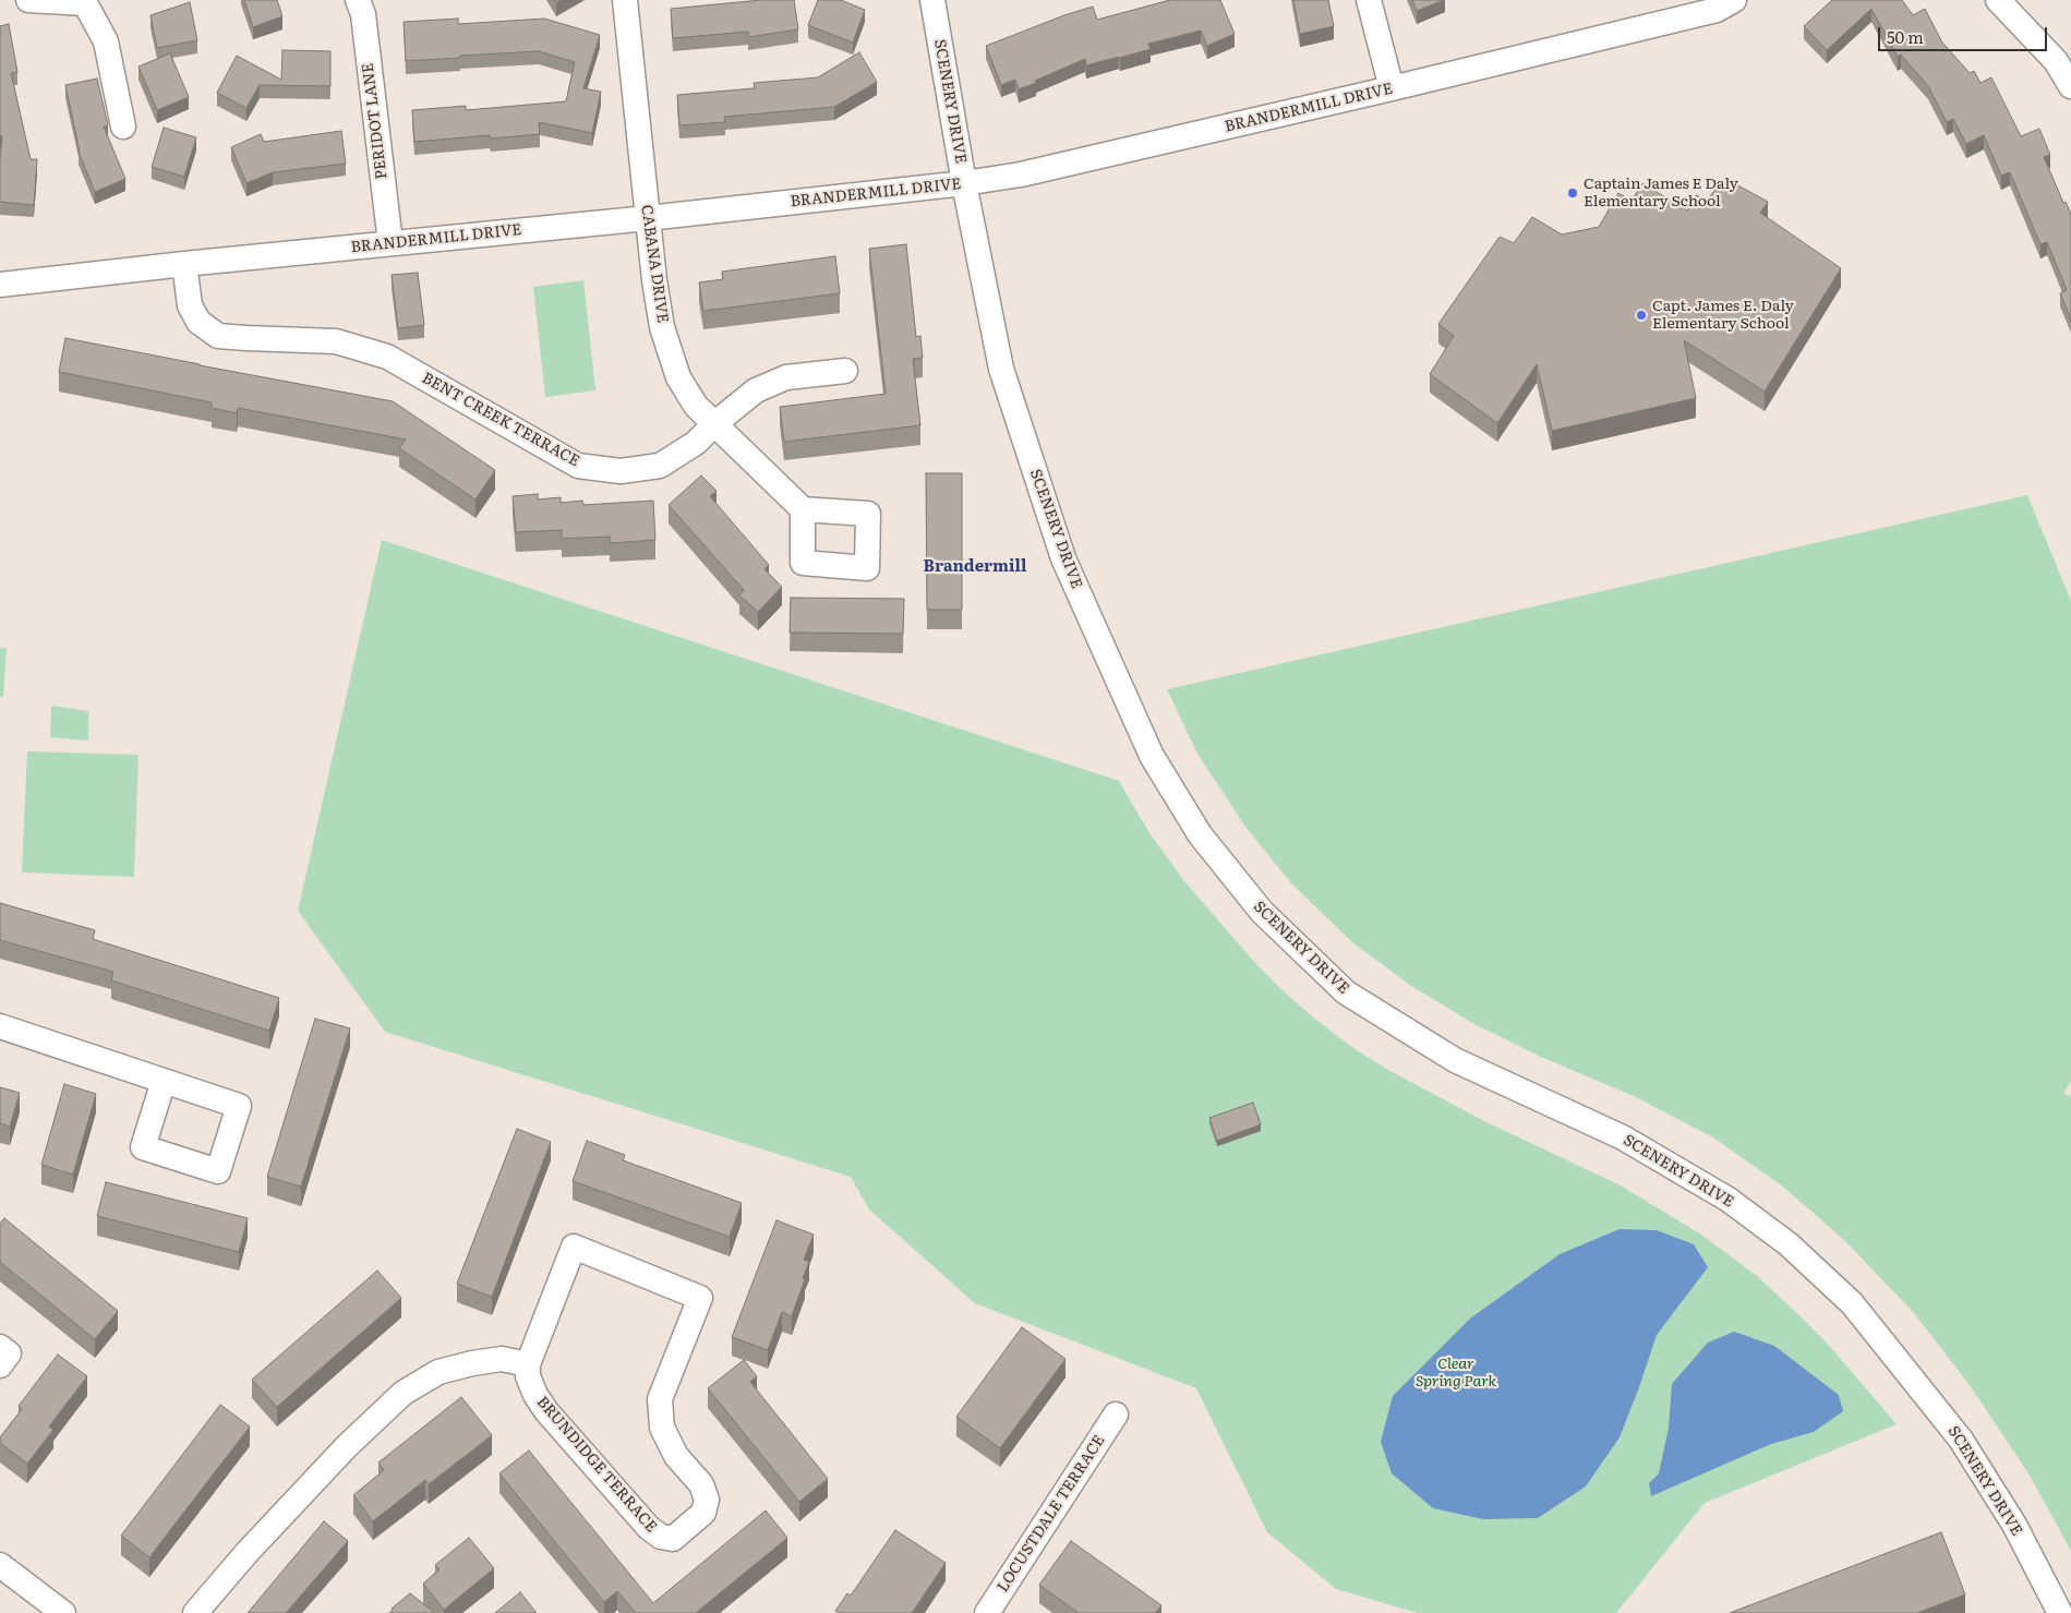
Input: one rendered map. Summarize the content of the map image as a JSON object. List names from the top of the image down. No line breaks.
{"streets":{"street":["SCENERY DRIVE","BRANDERMILL DRIVE","PERIDOT LANE","CABANA DRIVE","BENT CREEK TERRACE","BRUNDIDGE TERRACE","LOCUSTDALE TERRACE"]},"crossings":[["SCENERY DRIVE","BRANDERMILL DRIVE"],["BRANDERMILL DRIVE","PERIDOT LANE"],["BRANDERMILL DRIVE","CABANA DRIVE"],["BRANDERMILL DRIVE","BENT CREEK TERRACE"],["CABANA DRIVE","BENT CREEK TERRACE"]],"districts":["Brandermill"],"parks":["Clear Spring Park"],"places":["Captain James E Daly Elementary School","Capt. James E. Daly Elementary School"],"scale_bar":"50 m"}
